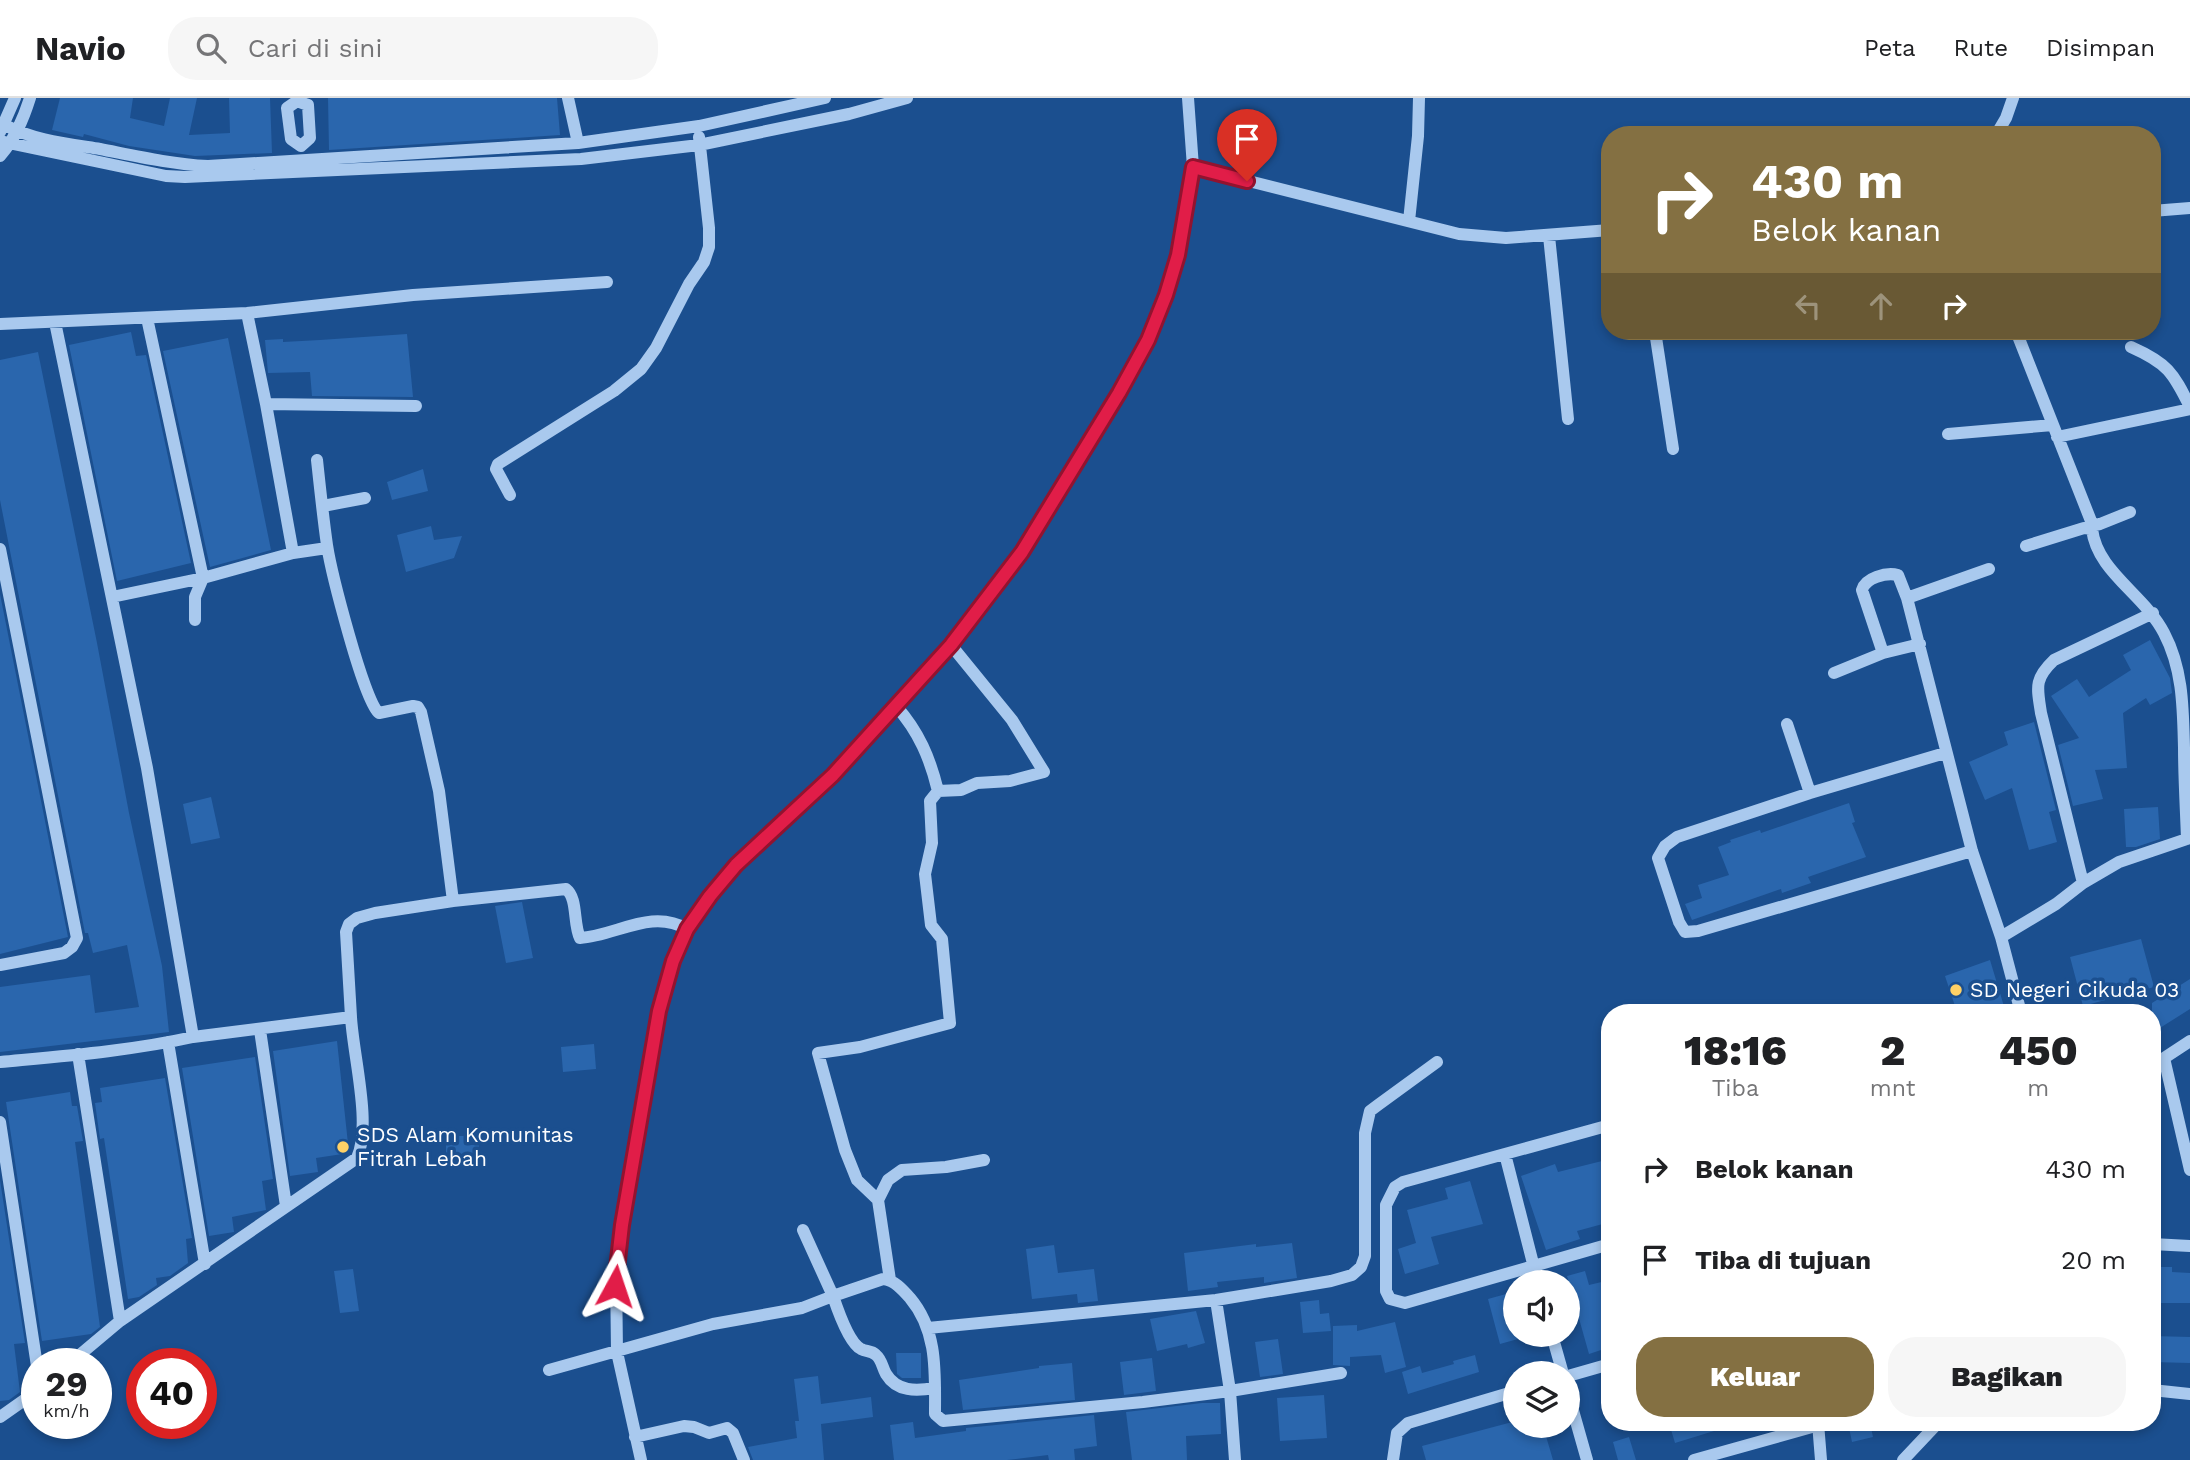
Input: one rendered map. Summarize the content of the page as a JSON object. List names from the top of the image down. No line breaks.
{"places":["SD Negeri Cikuda 03","SDS Alam Komunitas Fitrah Lebah"],"page":{"header":"Navio","search":"Cari di sini","nav":["Peta","Rute","Disimpan"],"turn":["430 m","Belok kanan"],"eta":["18:16","Tiba","2","mnt","450","m"],"list":[{"name":"Belok kanan","value":"430 m"},{"name":"Tiba di tujuan","value":"20 m"}],"buttons":["Keluar","Bagikan"],"speed":"29 km/h","limit":"40"}}
